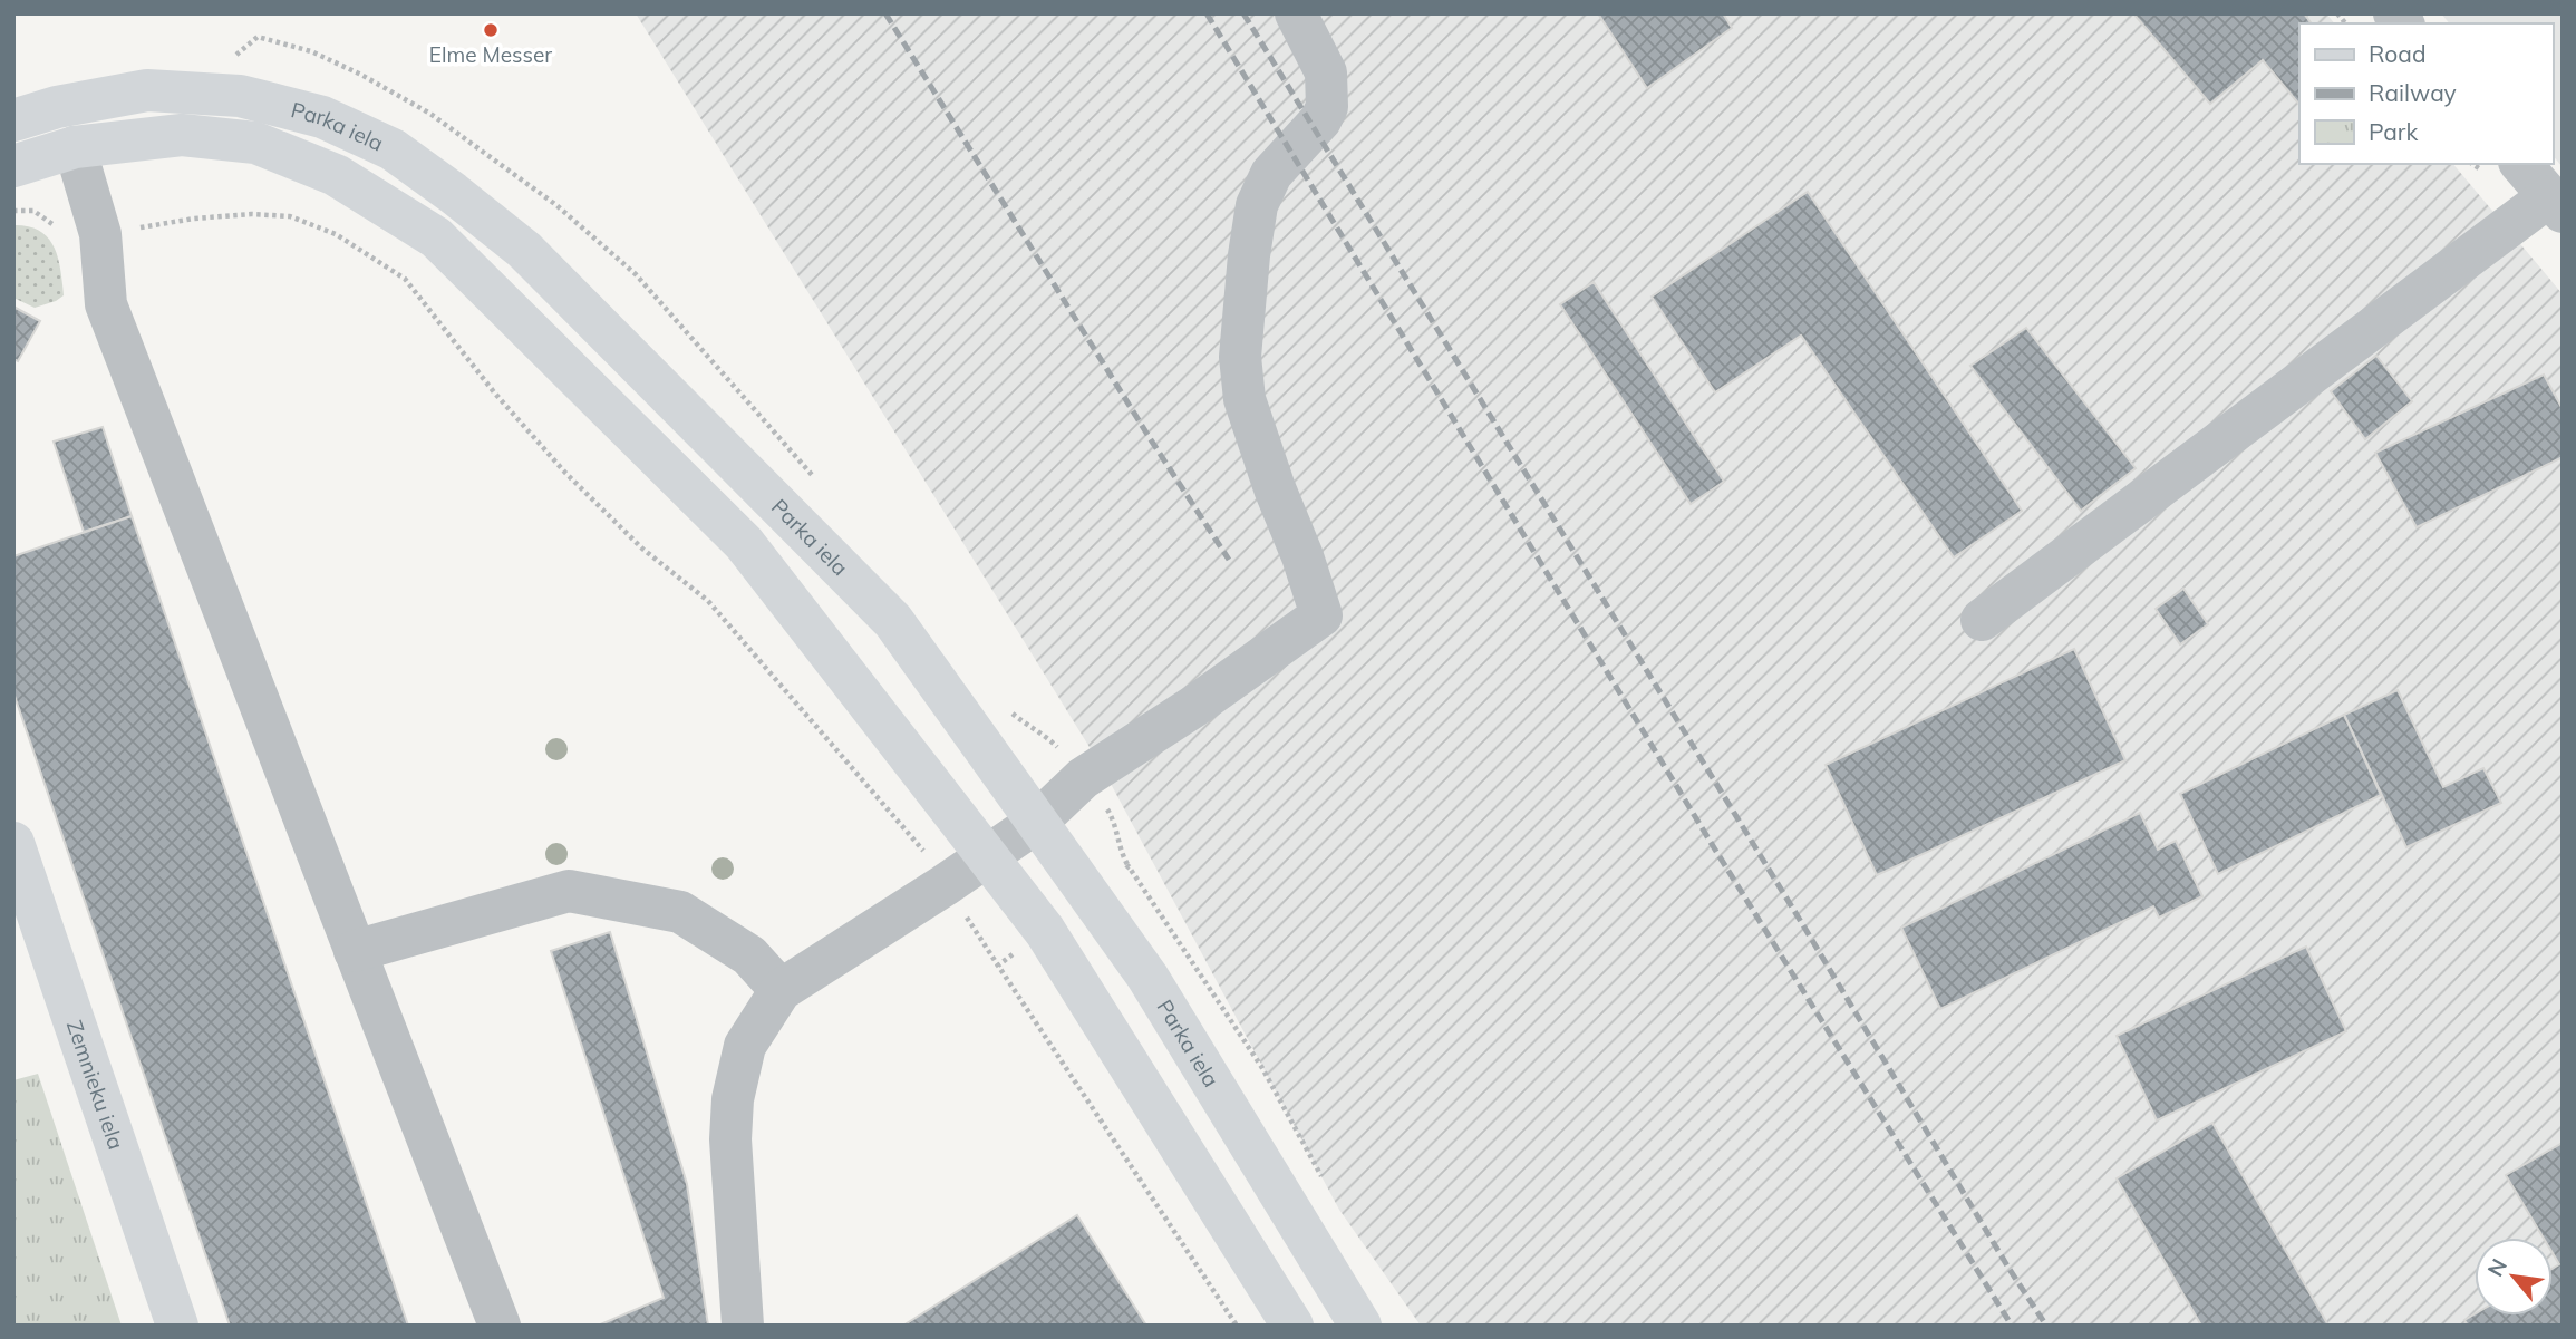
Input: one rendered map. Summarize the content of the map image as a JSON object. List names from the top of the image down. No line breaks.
{"streets":{"main road":["Parka iela","Zemnieku iela"]},"places":["Elme Messer"],"legend":["Road","Railway","Park"],"north":"top left"}
